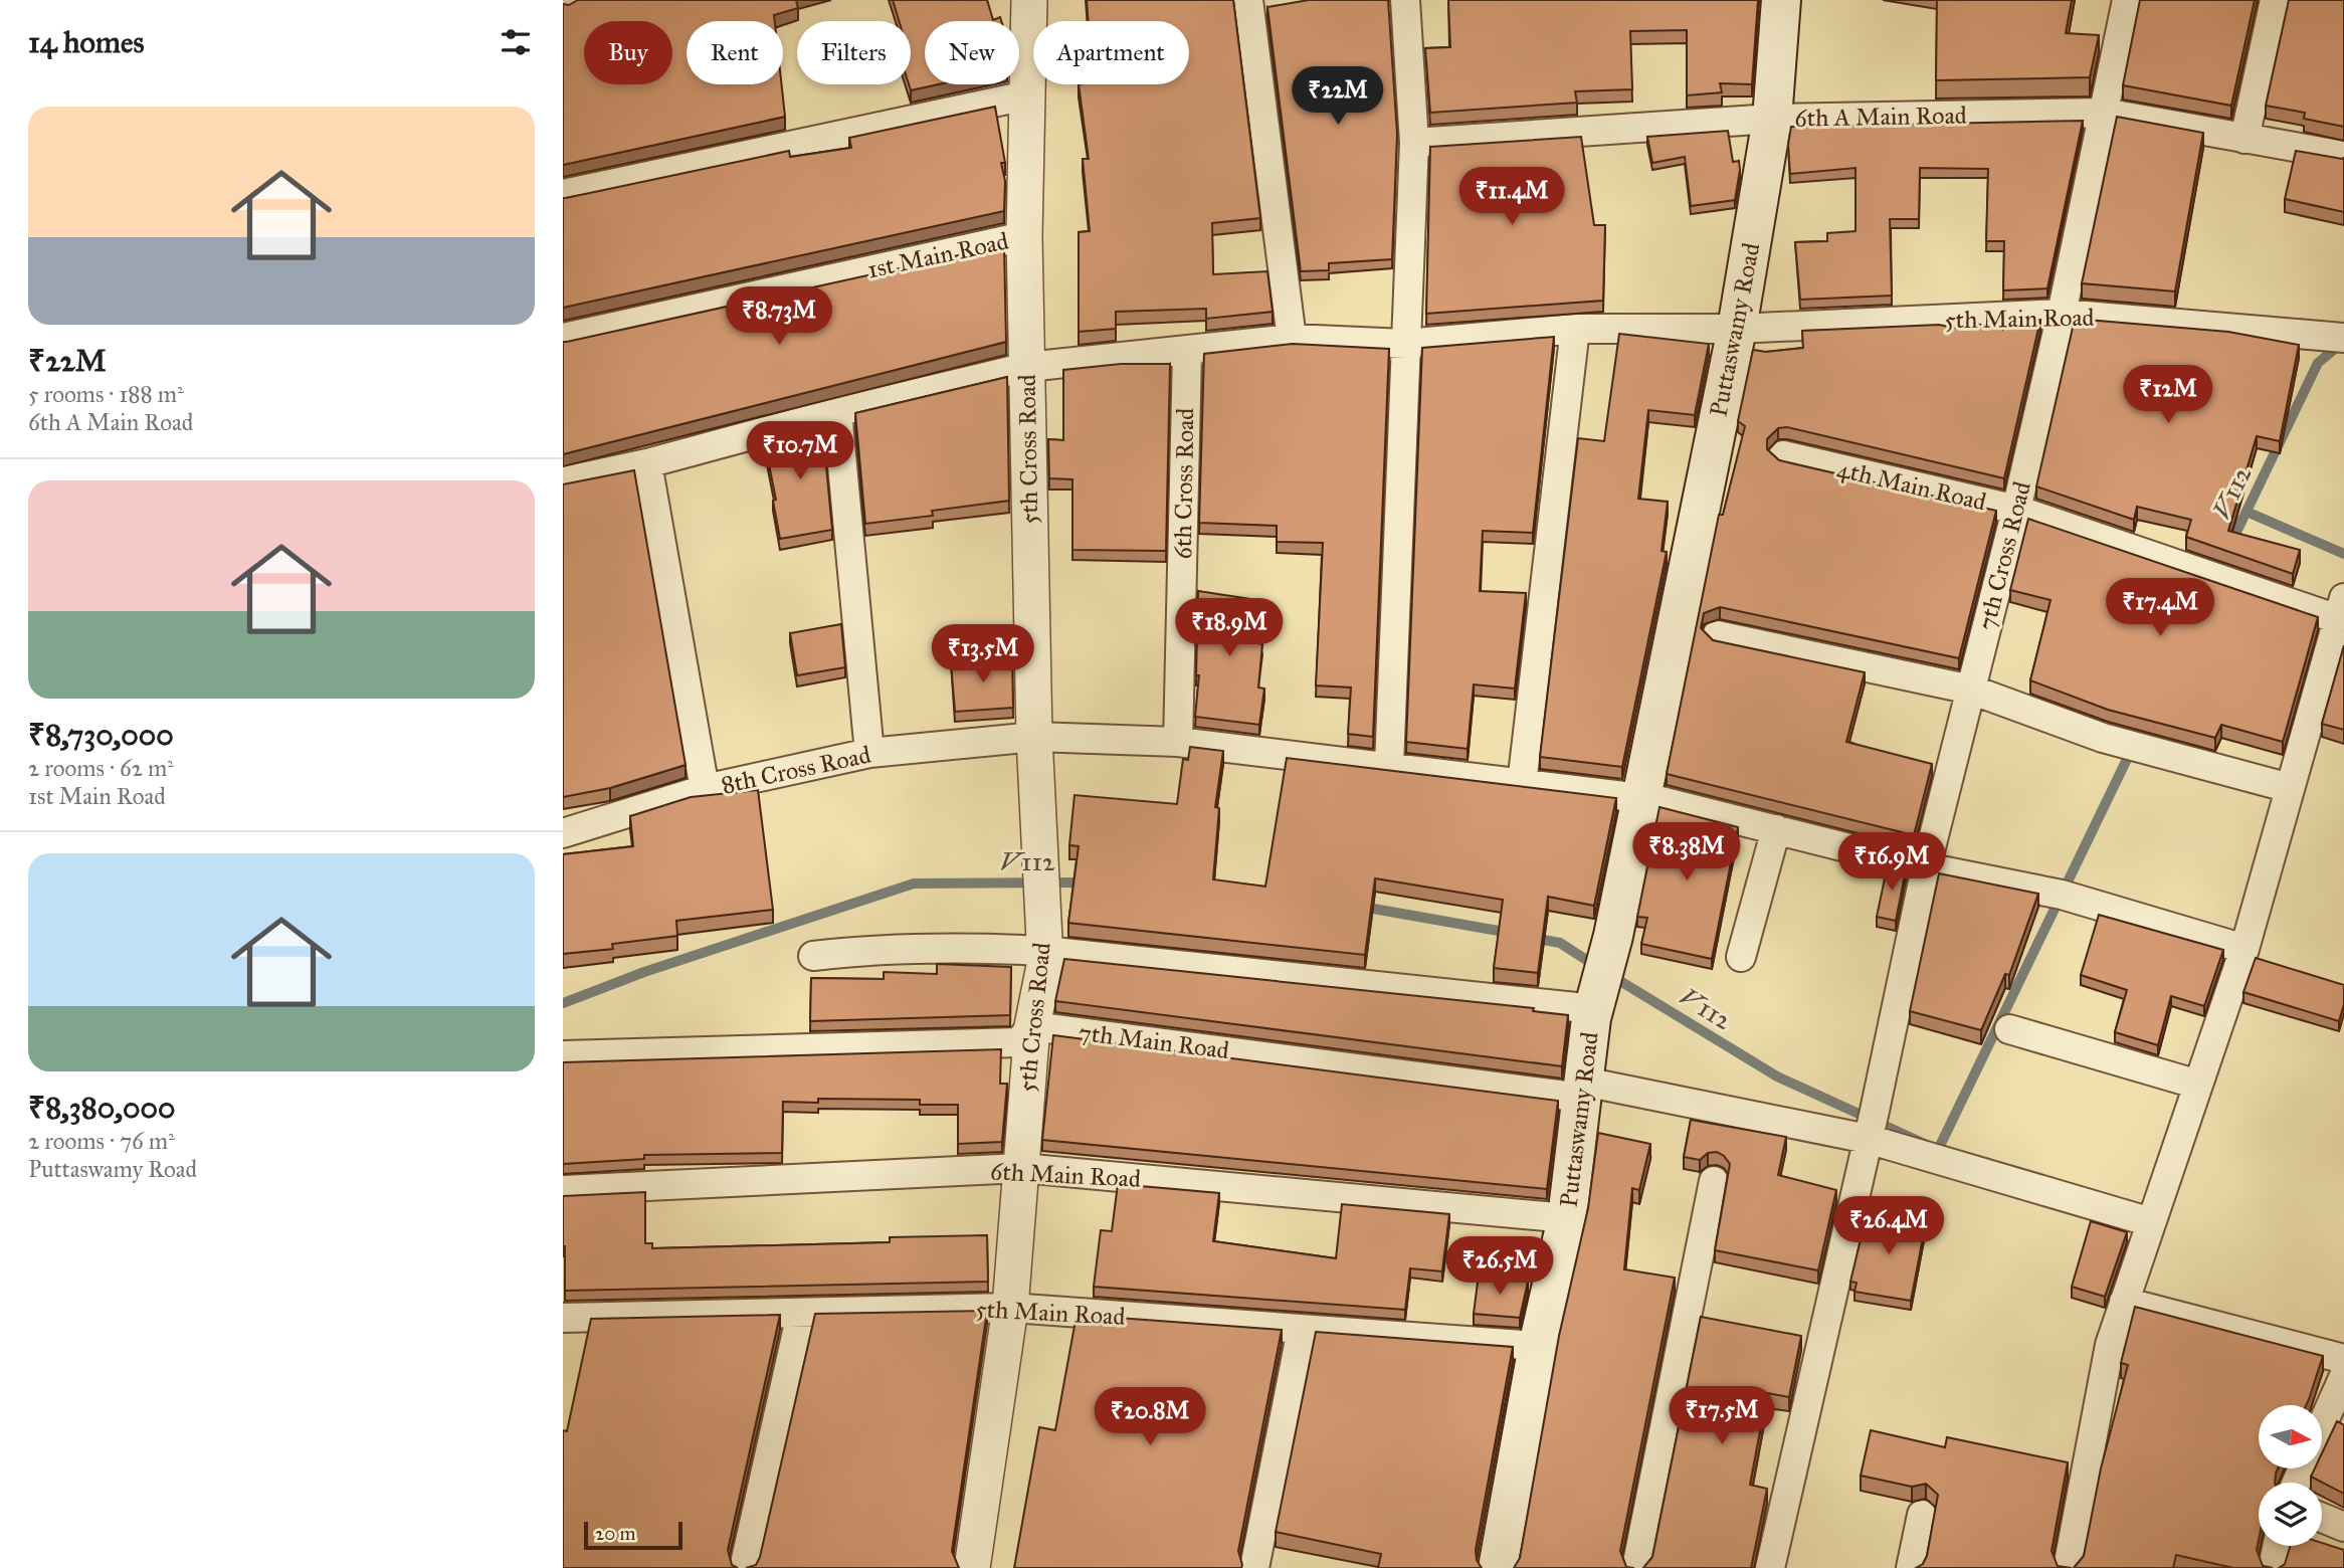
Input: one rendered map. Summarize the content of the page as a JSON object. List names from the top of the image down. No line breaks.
{"streets":{"main road":["Puttaswamy Road"],"street":["6th A Main Road","1st Main Road","5th Main Road","5th Cross Road","6th Cross Road","4th Main Road","7th Cross Road","8th Cross Road","7th Main Road","6th Main Road"]},"crossings":[["6th A Main Road","Puttaswamy Road"],["6th A Main Road","7th Cross Road"],["1st Main Road","5th Cross Road"],["5th Main Road","Puttaswamy Road"],["5th Main Road","5th Cross Road"],["5th Main Road","6th Cross Road"],["5th Main Road","7th Cross Road"],["Puttaswamy Road","8th Cross Road"],["Puttaswamy Road","7th Main Road"],["Puttaswamy Road","6th Main Road"],["5th Cross Road","8th Cross Road"],["5th Cross Road","7th Main Road"],["5th Cross Road","6th Main Road"],["6th Cross Road","8th Cross Road"],["4th Main Road","7th Cross Road"],["7th Cross Road","8th Cross Road"],["7th Cross Road","7th Main Road"]],"water":["V112"],"scale_bar":"20 m","north":"right","page":{"heading":"14 homes","chip":["Buy","Rent","Filters","New","Apartment"],"price":["₹22M","₹11.4M","₹8.73M","₹12M","₹10.7M","₹17.4M","₹18.9M","₹13.5M","₹8.38M","₹16.9M","₹26.4M","₹26.5M","₹17.5M","₹20.8M"],"list":[{"name":"₹22M","note":"5 rooms · 188 m² · 6th A Main Road"},{"name":"₹8,730,000","note":"2 rooms · 62 m² · 1st Main Road"},{"name":"₹8,380,000","note":"2 rooms · 76 m² · Puttaswamy Road"}],"scale":"20 m"}}
